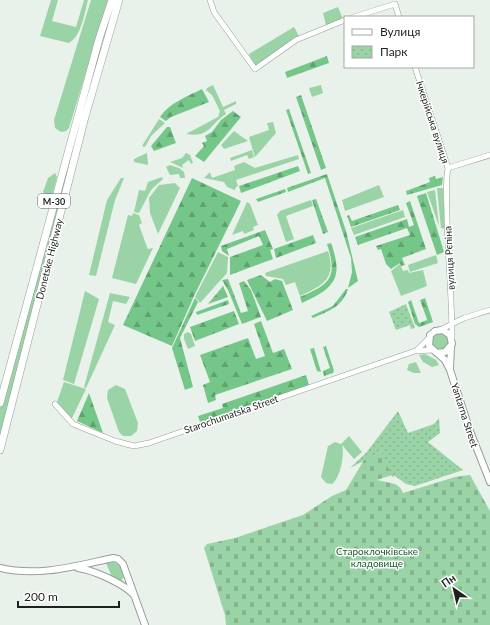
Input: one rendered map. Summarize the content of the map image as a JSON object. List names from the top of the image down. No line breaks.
{"streets":{"highway":["М-30","Donetske Highway"],"main road":["Starochumatska Street","Yantarna Street"],"street":["Ічкерійська вулиця","вулиця Рєпіна"]},"crossings":[["Ічкерійська вулиця","вулиця Рєпіна"],["вулиця Рєпіна","Starochumatska Street"],["вулиця Рєпіна","Yantarna Street"],["Starochumatska Street","Yantarna Street"]],"parks":["Староклочківське кладовище"],"legend":["Вулиця","Парк"],"scale_bar":"200 m","north":"top left"}
